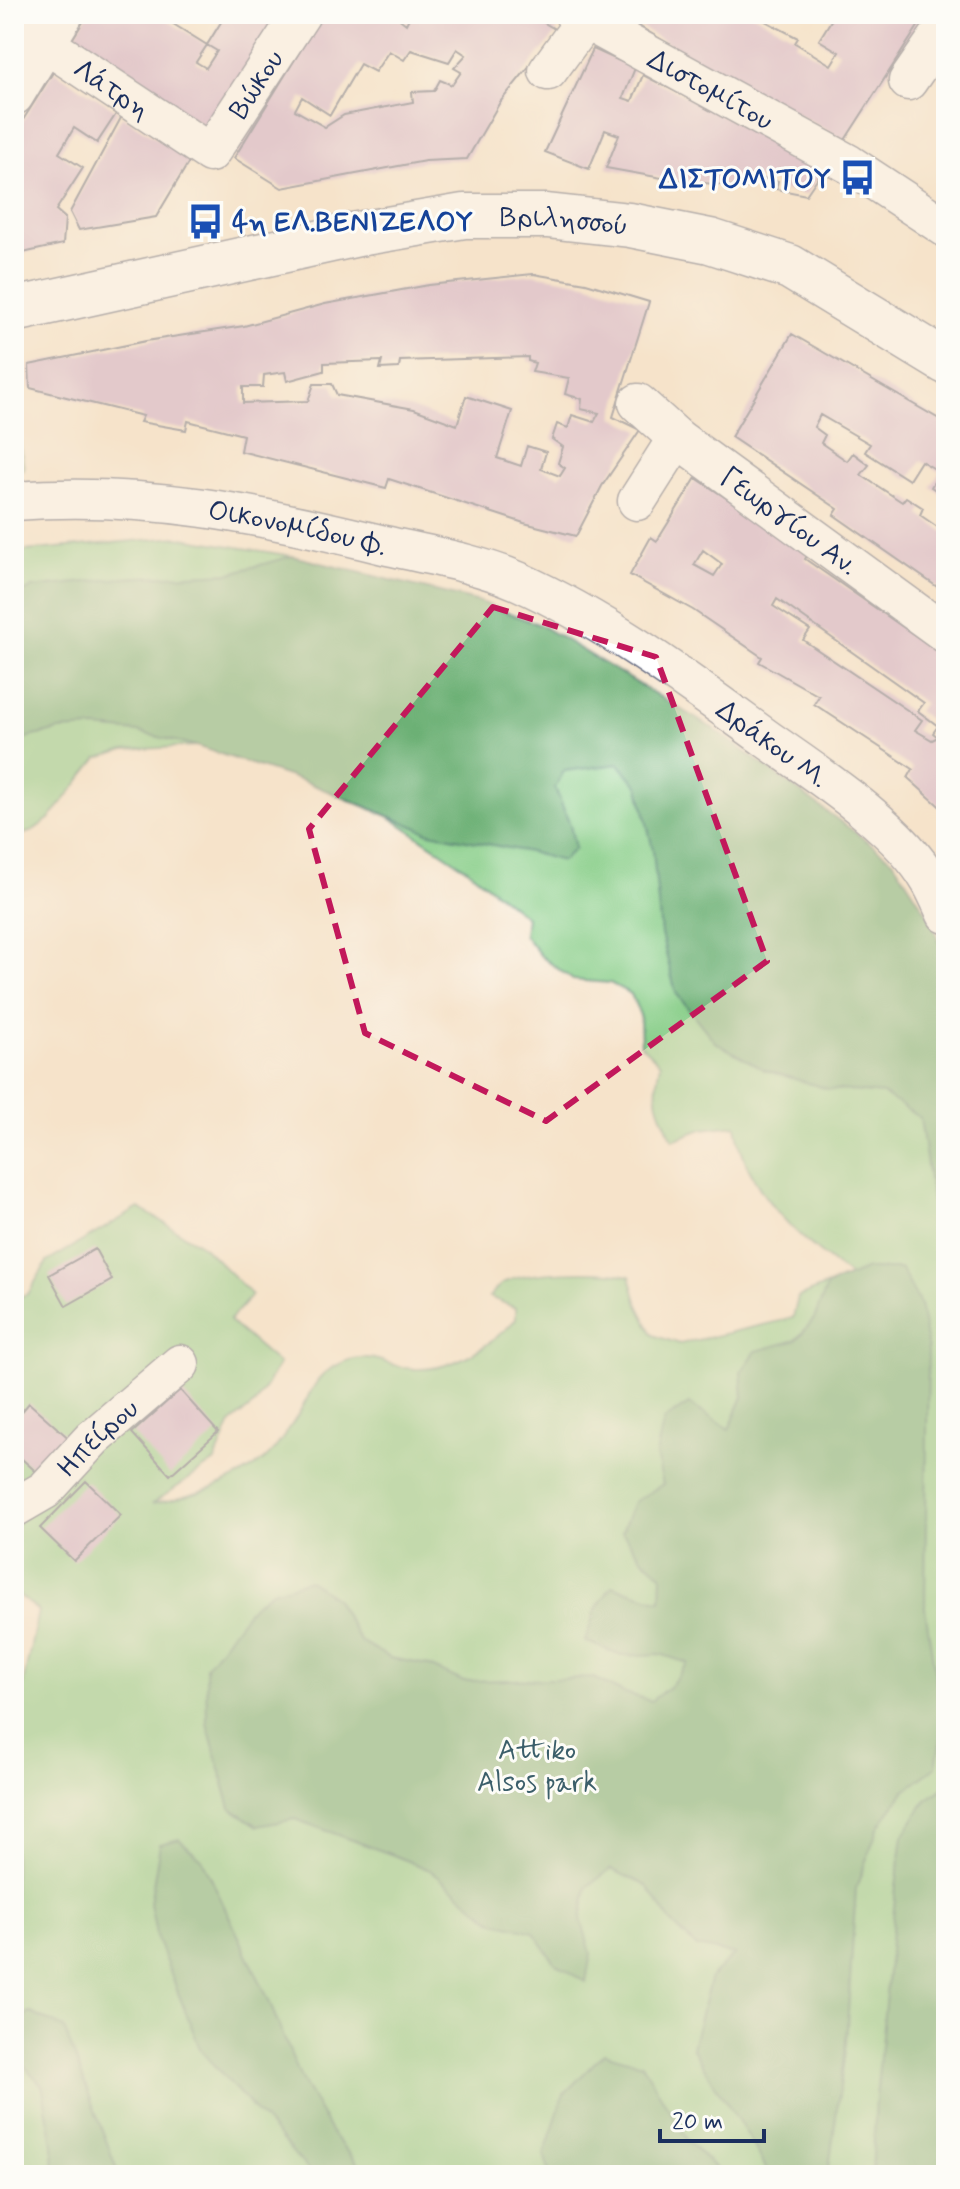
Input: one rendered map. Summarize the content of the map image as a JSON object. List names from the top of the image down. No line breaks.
{"streets":{"main road":["Βριλησσού"],"street":["Βώκου","Λάτρη","Διστομίτου","Γεωργίου Αν.","Οικονομίδου Φ.","Δράκου Μ.","Ηπείρου"]},"crossings":[["Βώκου","Λάτρη"],["Οικονομίδου Φ.","Δράκου Μ."]],"parks":["Attiko Alsos park"],"places":{"bus stop":["ΔΙΣΤΟΜΙΤΟΥ","4η ΕΛ.ΒΕΝΙΖΕΛΟΥ"]},"scale_bar":"20 m"}
